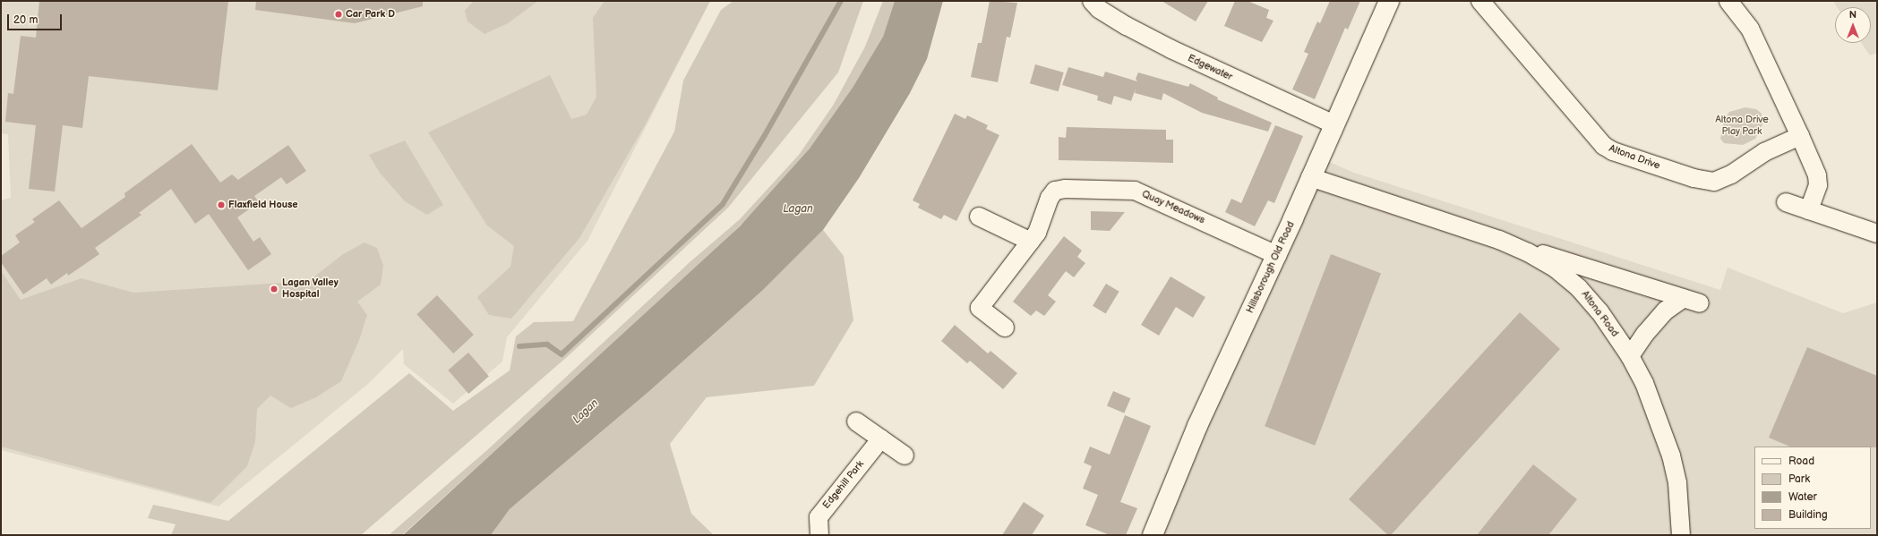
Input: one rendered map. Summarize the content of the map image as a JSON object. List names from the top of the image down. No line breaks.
{"streets":{"street":["Edgewater","Altona Drive","Quay Meadows","Hillsborough Old Road","Altona Road","Edgehill Park"]},"crossings":[["Edgewater","Hillsborough Old Road"],["Quay Meadows","Hillsborough Old Road"],["Hillsborough Old Road","Altona Road"]],"water":["Lagan"],"parks":["Altona Drive Play Park"],"places":["Car Park D","Flaxfield House","Lagan Valley Hospital"],"legend":["Road","Park","Water","Building"],"scale_bar":"20 m","north":"top"}
